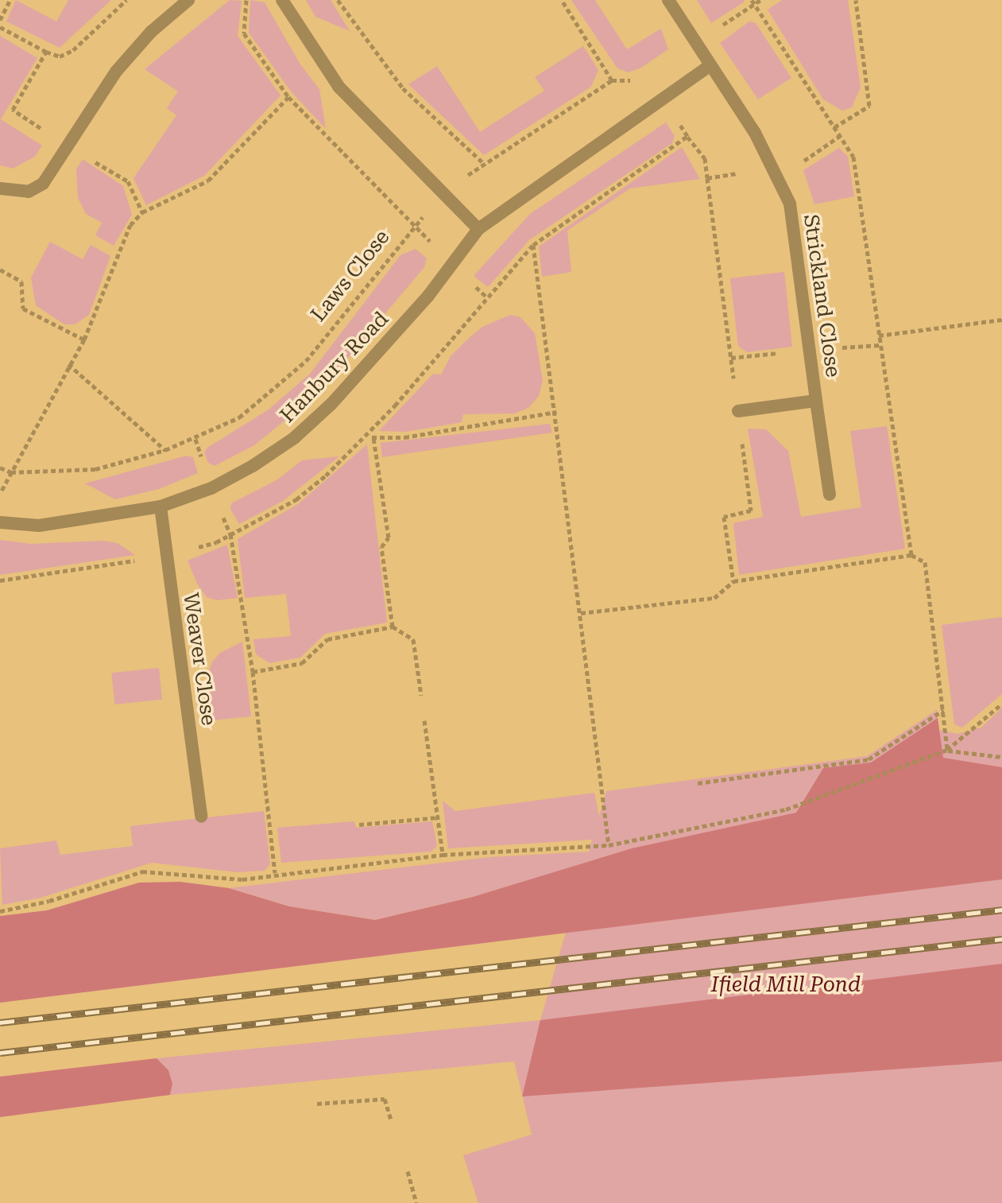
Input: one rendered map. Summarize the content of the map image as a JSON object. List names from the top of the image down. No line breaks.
{"streets":{"street":["Strickland Close","Hanbury Road","Weaver Close"],"path":["Laws Close"]},"crossings":[["Strickland Close","Hanbury Road"],["Hanbury Road","Weaver Close"]],"parks":["Ifield Mill Pond"]}
